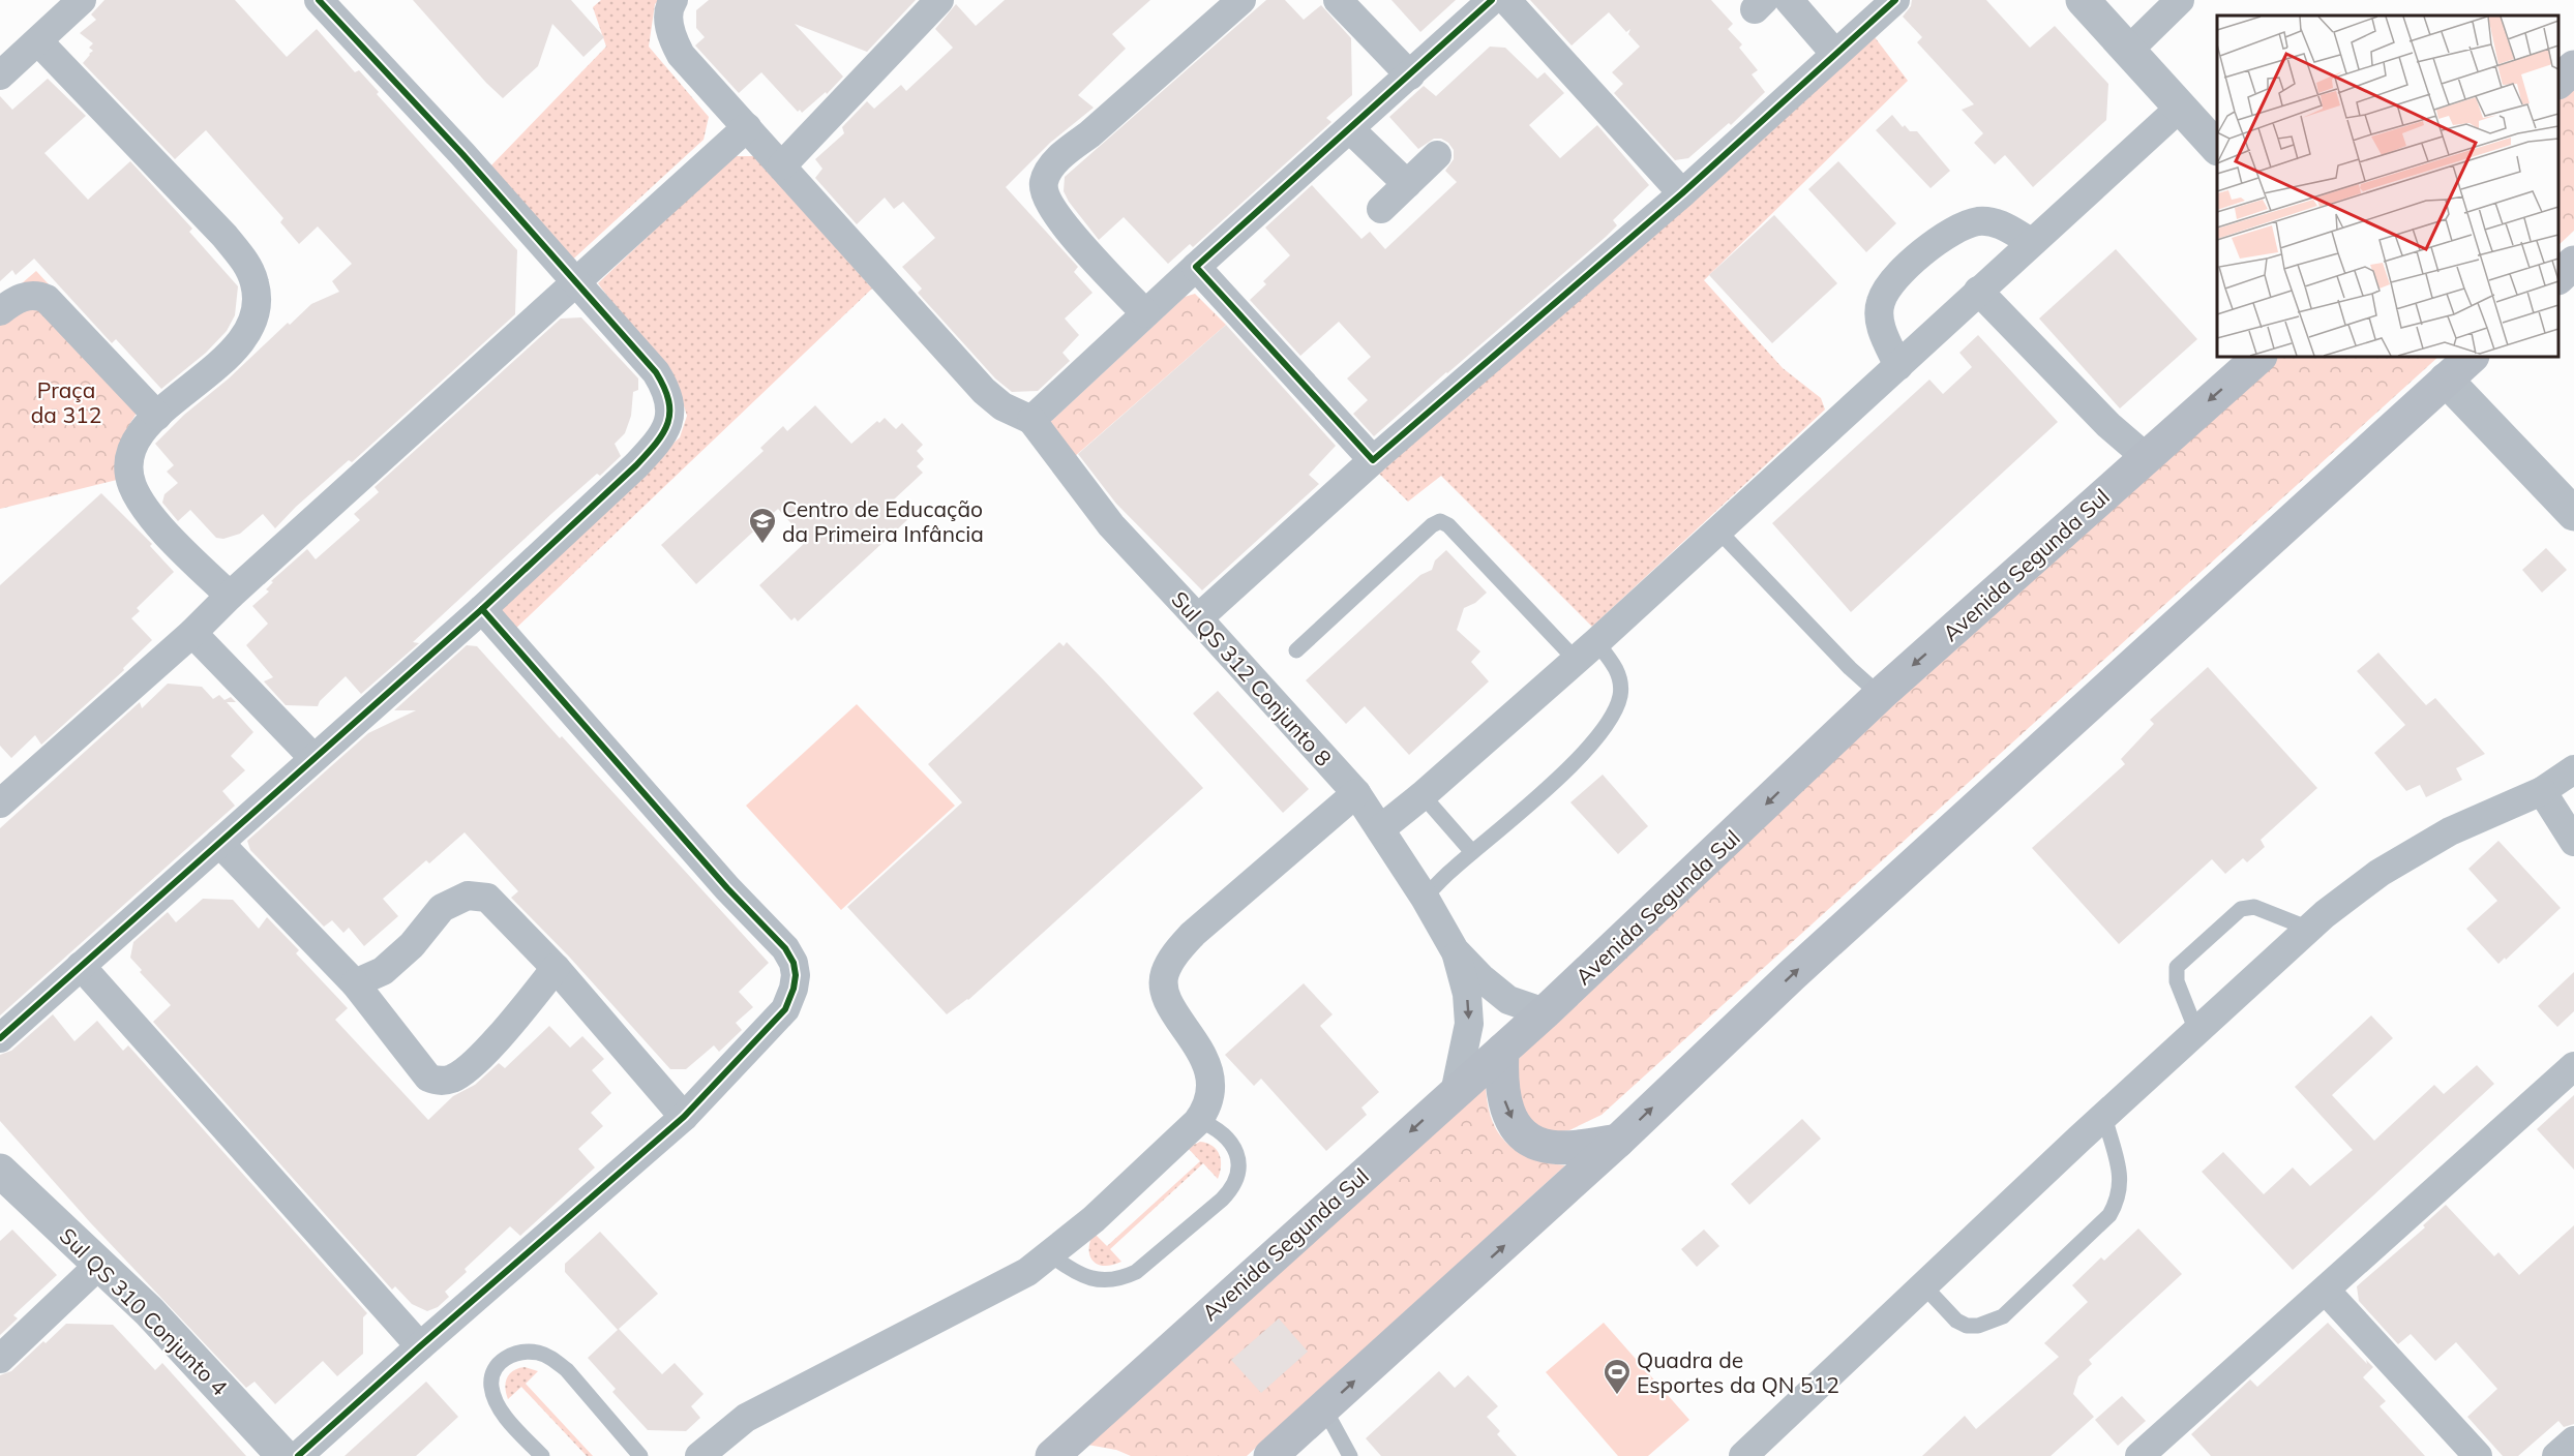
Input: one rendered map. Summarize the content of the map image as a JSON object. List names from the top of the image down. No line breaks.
{"streets":{"main road":["Avenida Segunda Sul"],"street":["Sul QS 312 Conjunto 8","Sul QS 310 Conjunto 4"]},"crossings":[["Avenida Segunda Sul","Sul QS 312 Conjunto 8"]],"parks":["Praça da 312"],"places":{"school or university":["Centro de Educação da Primeira Infância"],"sports":["Quadra de Esportes da QN 512"]}}
